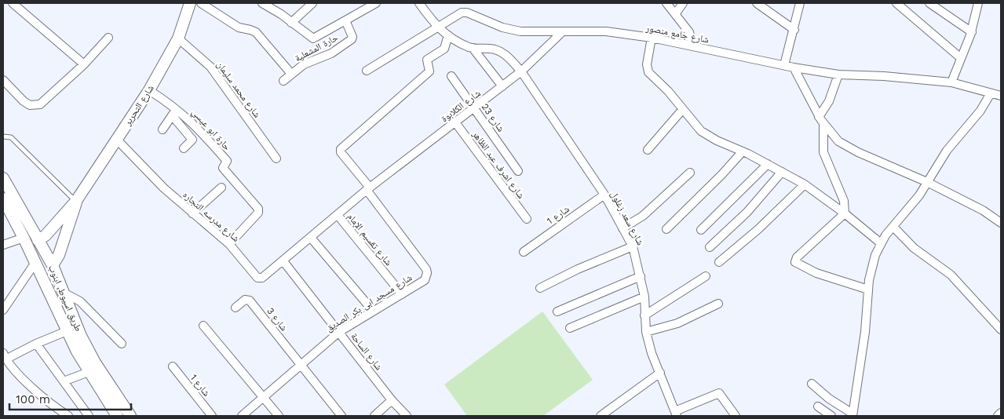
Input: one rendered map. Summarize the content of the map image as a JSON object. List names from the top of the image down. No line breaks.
{"streets":{"street":["شارع جامع منصور","حارة المشعلية","شارع محمد سليمان","شارع التحرير","شارع الكلابوة","شارع 23","حارة ابو عيسي","شارع اشرف عبد الظاهر","شارع 1","شارع مدرسه التجاره","شارع سعد زغلول","شارع تقسيم الإمام","طريق اسيوط, ابنوب","شارع مسجد ابى بكر الصديق","شارع 3","شارع الساحة"]},"crossings":[["شارع جامع منصور","شارع الكلابوة"],["شارع محمد سليمان","شارع التحرير"],["شارع التحرير","حارة ابو عيسي"],["شارع التحرير","شارع مدرسه التجاره"],["شارع التحرير","طريق اسيوط, ابنوب"],["شارع الكلابوة","شارع 23"],["شارع الكلابوة","شارع اشرف عبد الظاهر"],["شارع الكلابوة","شارع مدرسه التجاره"],["شارع الكلابوة","شارع سعد زغلول"],["شارع الكلابوة","شارع مسجد ابى بكر الصديق"],["حارة ابو عيسي","شارع مدرسه التجاره"],["شارع 1","شارع سعد زغلول"],["شارع مدرسه التجاره","شارع تقسيم الإمام"],["شارع مدرسه التجاره","شارع مسجد ابى بكر الصديق"],["شارع مدرسه التجاره","شارع الساحة"],["شارع تقسيم الإمام","شارع مسجد ابى بكر الصديق"],["شارع مسجد ابى بكر الصديق","شارع 3"],["شارع مسجد ابى بكر الصديق","شارع الساحة"]],"scale_bar":"100 m"}
